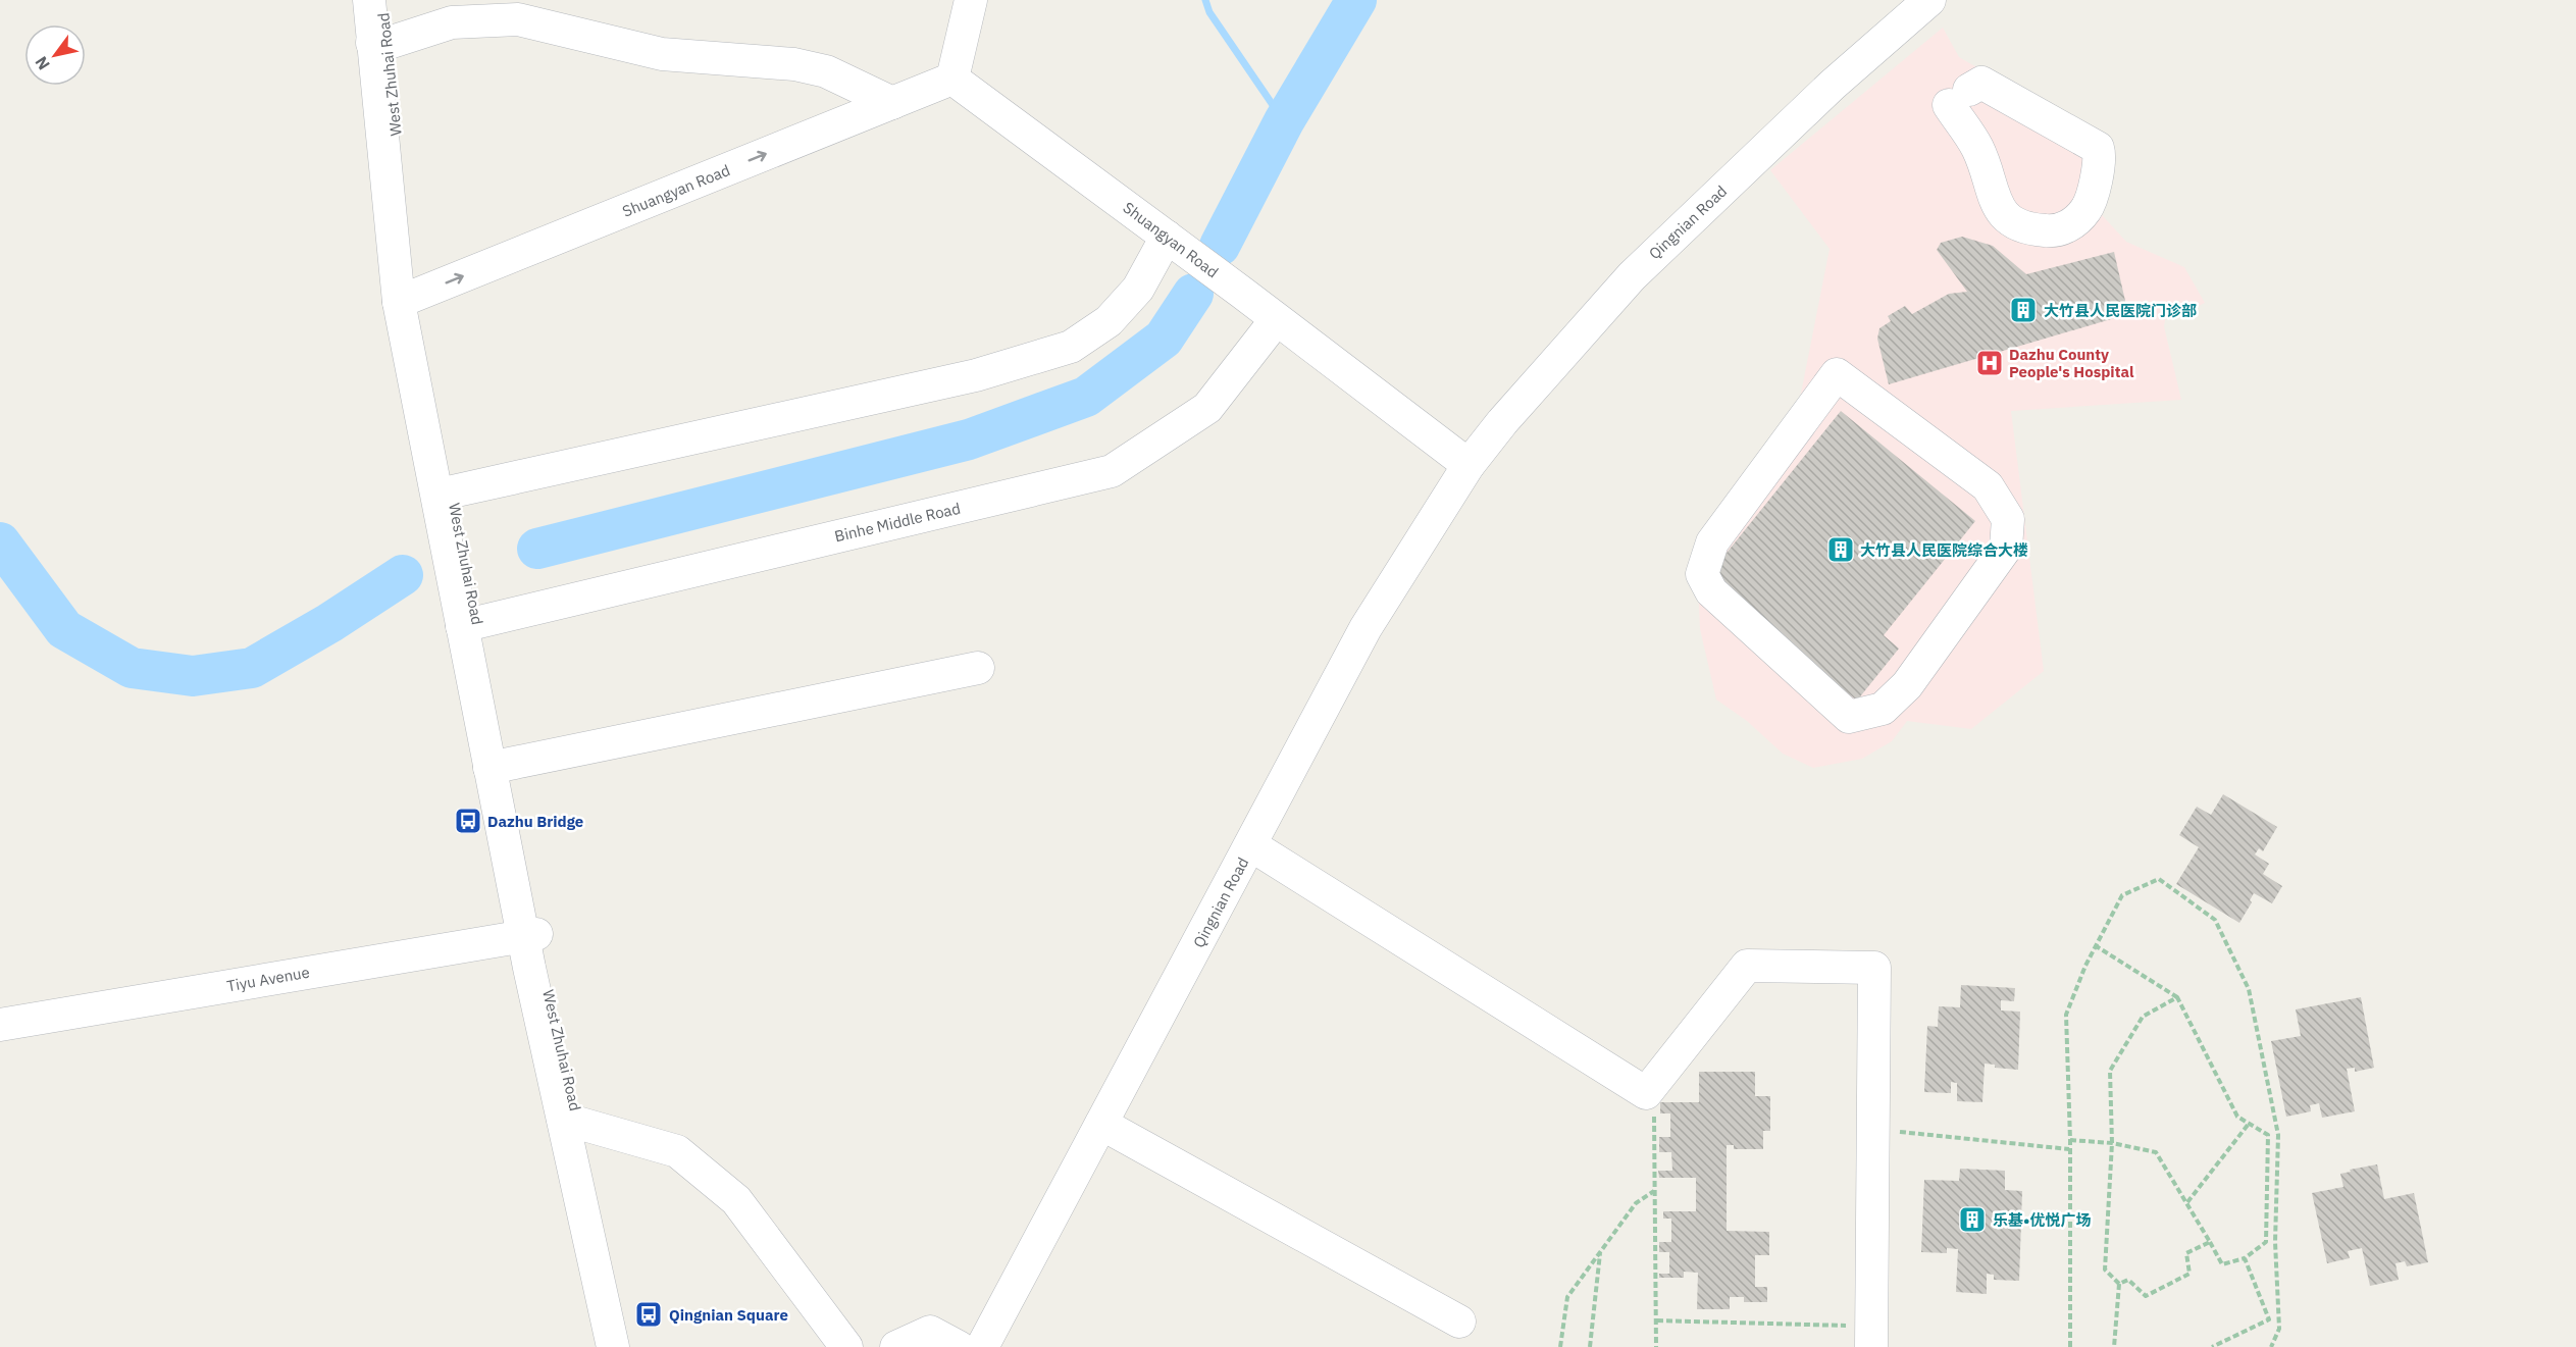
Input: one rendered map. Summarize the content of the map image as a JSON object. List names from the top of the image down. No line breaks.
{"streets":{"street":["West Zhuhai Road","Shuangyan Road","Qingnian Road","Binhe Middle Road","Tiyu Avenue"]},"crossings":[["West Zhuhai Road","Shuangyan Road"],["West Zhuhai Road","Binhe Middle Road"],["West Zhuhai Road","Tiyu Avenue"],["Shuangyan Road","Binhe Middle Road"]],"places":{"building":["大竹县人民医院门诊部","大竹县人民医院综合大楼","乐基•优悦广场"],"hospital":["Dazhu County People's Hospital"],"bus stop":["Dazhu Bridge","Qingnian Square"]},"north":"bottom left"}
